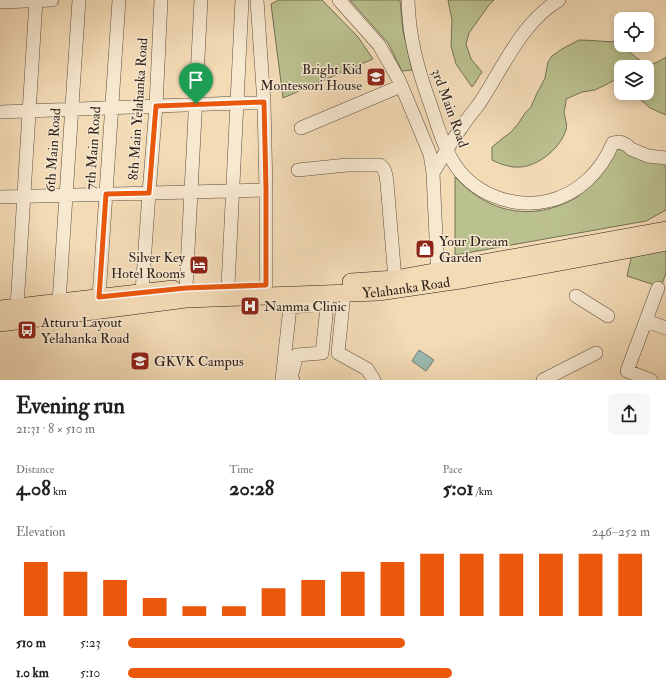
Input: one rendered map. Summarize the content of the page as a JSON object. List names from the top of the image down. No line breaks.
{"streets":{"main road":["Yelahanka Road"],"street":["3rd Main Road","8th Main Yelahanka Road","7th Main Road","6th Main Road"]},"crossings":[["8th Main Yelahanka Road","Yelahanka Road"],["7th Main Road","Yelahanka Road"],["6th Main Road","Yelahanka Road"]],"places":{"school or university":["Bright Kid Montessori House","GKVK Campus"],"shop":["Your Dream Garden"],"hotel":["Silver Key Hotel Rooms"],"hospital":["Namma Clinic"],"bus stop":["Atturu Layout Yelahanka Road"]},"page":{"heading":["Evening run","21:31 · 8 × 510 m"],"stats":[["Distance","4.08 km"],["Time","20:28"],["Pace","5:01 /km"]],"chart":["Elevation","246–252 m"],"list":[{"name":"510 m","note":"5:23"},{"name":"1.0 km","note":"5:10"}]}}
